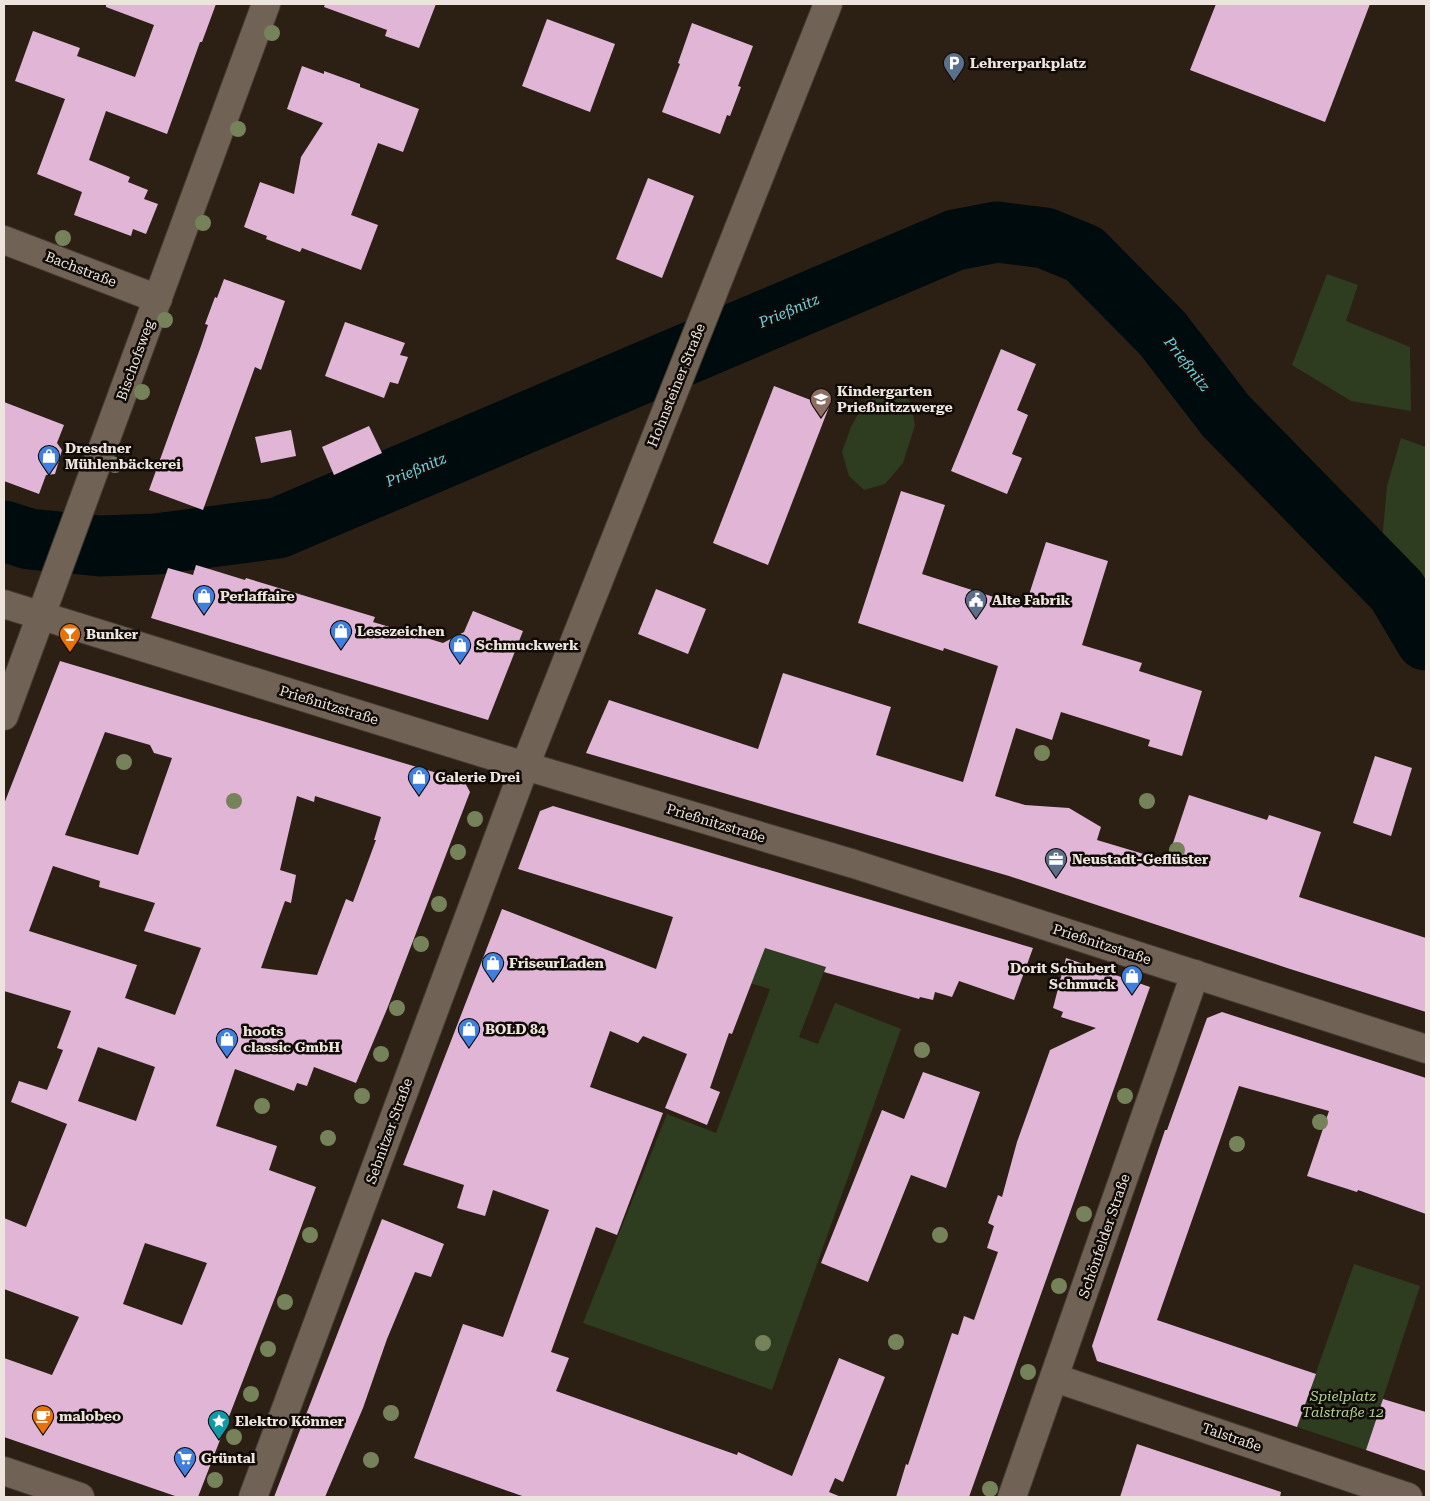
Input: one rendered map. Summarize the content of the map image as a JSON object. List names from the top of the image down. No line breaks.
{"streets":{"street":["Bachstraße","Bischofsweg","Hohnsteiner Straße","Prießnitzstraße","Sebnitzer Straße","Schönfelder Straße","Talstraße"]},"crossings":[["Bachstraße","Bischofsweg"],["Bischofsweg","Prießnitzstraße"],["Hohnsteiner Straße","Prießnitzstraße"],["Hohnsteiner Straße","Sebnitzer Straße"],["Prießnitzstraße","Sebnitzer Straße"],["Prießnitzstraße","Schönfelder Straße"],["Schönfelder Straße","Talstraße"]],"water":["Prießnitz"],"parks":["Spielplatz Talstraße 12"],"places":{"parking":["Lehrerparkplatz"],"school or university":["Kindergarten Prießnitzzwerge"],"shop":["Dresdner Mühlenbäckerei","Perlaffaire","Lesezeichen","Schmuckwerk","Galerie Drei","FriseurLaden","Dorit Schubert Schmuck","BOLD 84","hoots classic GmbH"],"public building":["Alte Fabrik"],"bar":["Bunker"],"office":["Neustadt-Geflüster"],"cafe":["malobeo"],"place":["Elektro Könner"],"supermarket":["Grüntal"]}}
